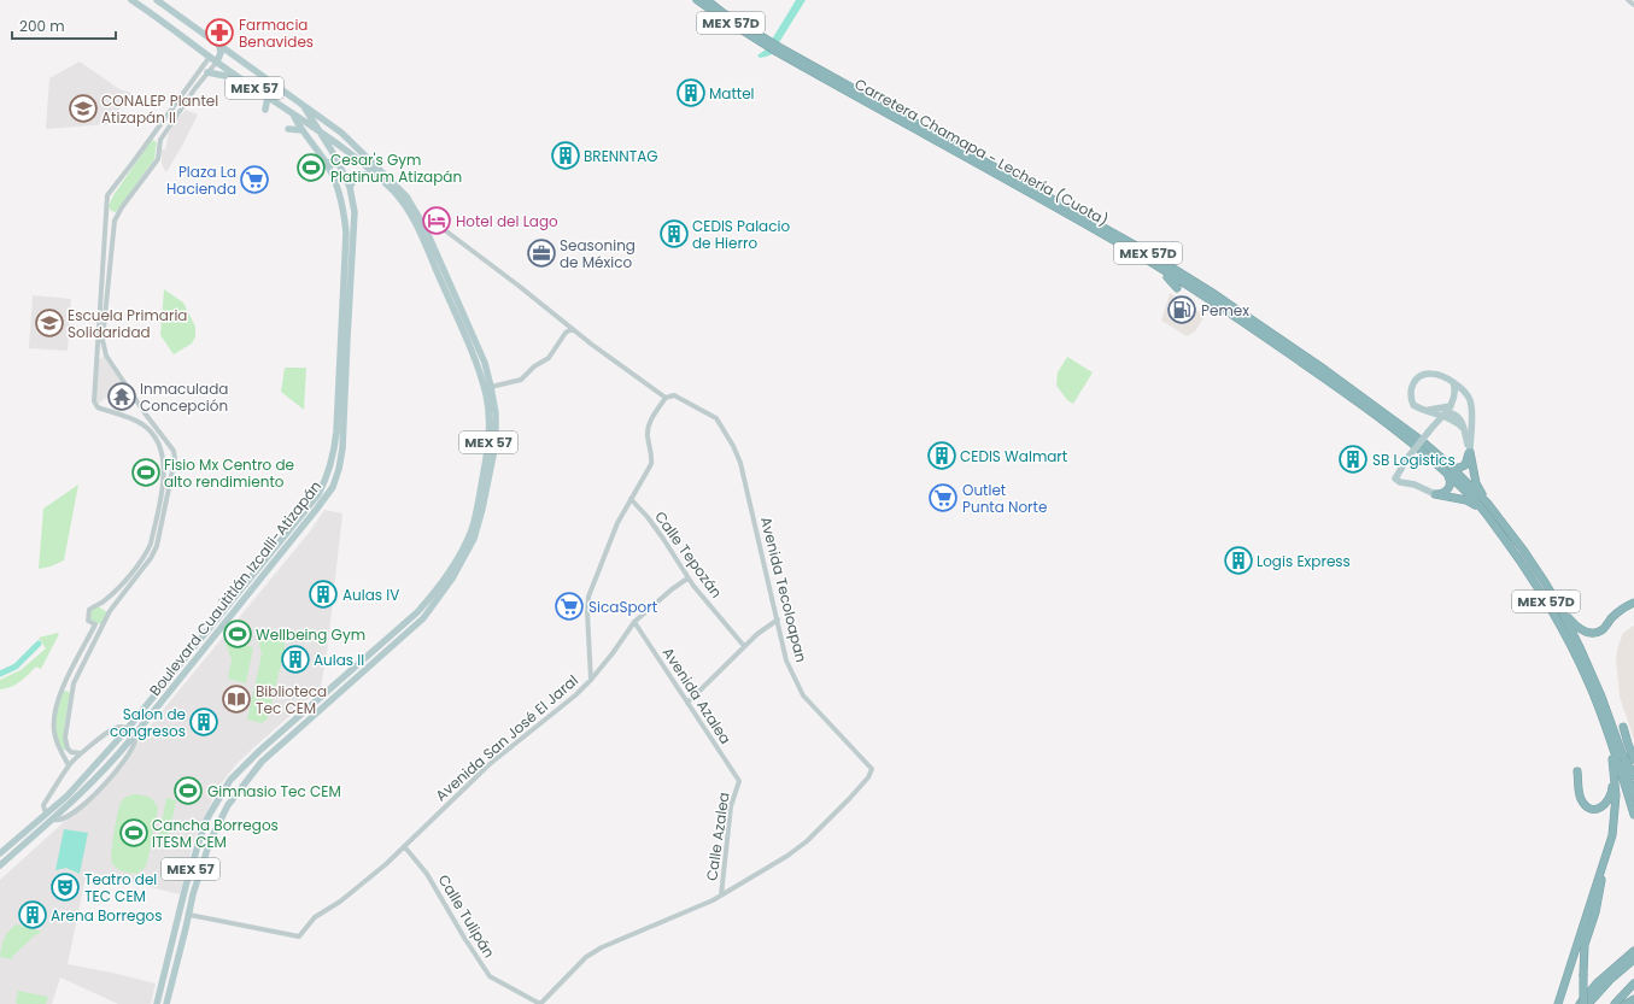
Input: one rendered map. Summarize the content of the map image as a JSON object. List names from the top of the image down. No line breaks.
{"streets":{"highway":["MEX 57D","Carretera Chamapa - Lechería (Cuota)"],"main road":["MEX 57","Boulevard Cuautitlán Izcalli-Atizapán"],"street":["Calle Tepozán","Avenida Tecoloapan","Avenida Azalea","Avenida San José El Jaral","Calle Azalea","Calle Tulipán"]},"crossings":[["MEX 57","Boulevard Cuautitlán Izcalli-Atizapán"],["MEX 57","Avenida San José El Jaral"],["Calle Tepozán","Avenida San José El Jaral"],["Avenida Tecoloapan","Avenida San José El Jaral"],["Avenida Tecoloapan","Calle Azalea"],["Avenida Tecoloapan","Calle Tulipán"],["Avenida Azalea","Calle Azalea"],["Avenida San José El Jaral","Calle Tulipán"]],"places":{"pharmacy":["Farmacia Benavides"],"building":["Mattel","BRENNTAG","CEDIS Palacio de Hierro","CEDIS Walmart","SB Logistics","Logis Express","Aulas IV","Aulas II","Salon de congresos","Arena Borregos"],"school or university":["CONALEP Plantel Atizapán II","Escuela Primaria Solidaridad"],"sports":["Cesar's Gym Platinum Atizapán","Fisio Mx Centro de alto rendimiento","Wellbeing Gym","Gimnasio Tec CEM","Cancha Borregos ITESM CEM"],"supermarket":["Plaza La Hacienda","Outlet Punta Norte","SicaSport"],"hotel":["Hotel del Lago"],"office":["Seasoning de México"],"fuel station":["Pemex"],"temple":["Inmaculada Concepción"],"library":["Biblioteca Tec CEM"],"theatre":["Teatro del TEC CEM"]},"scale_bar":"200 m"}
